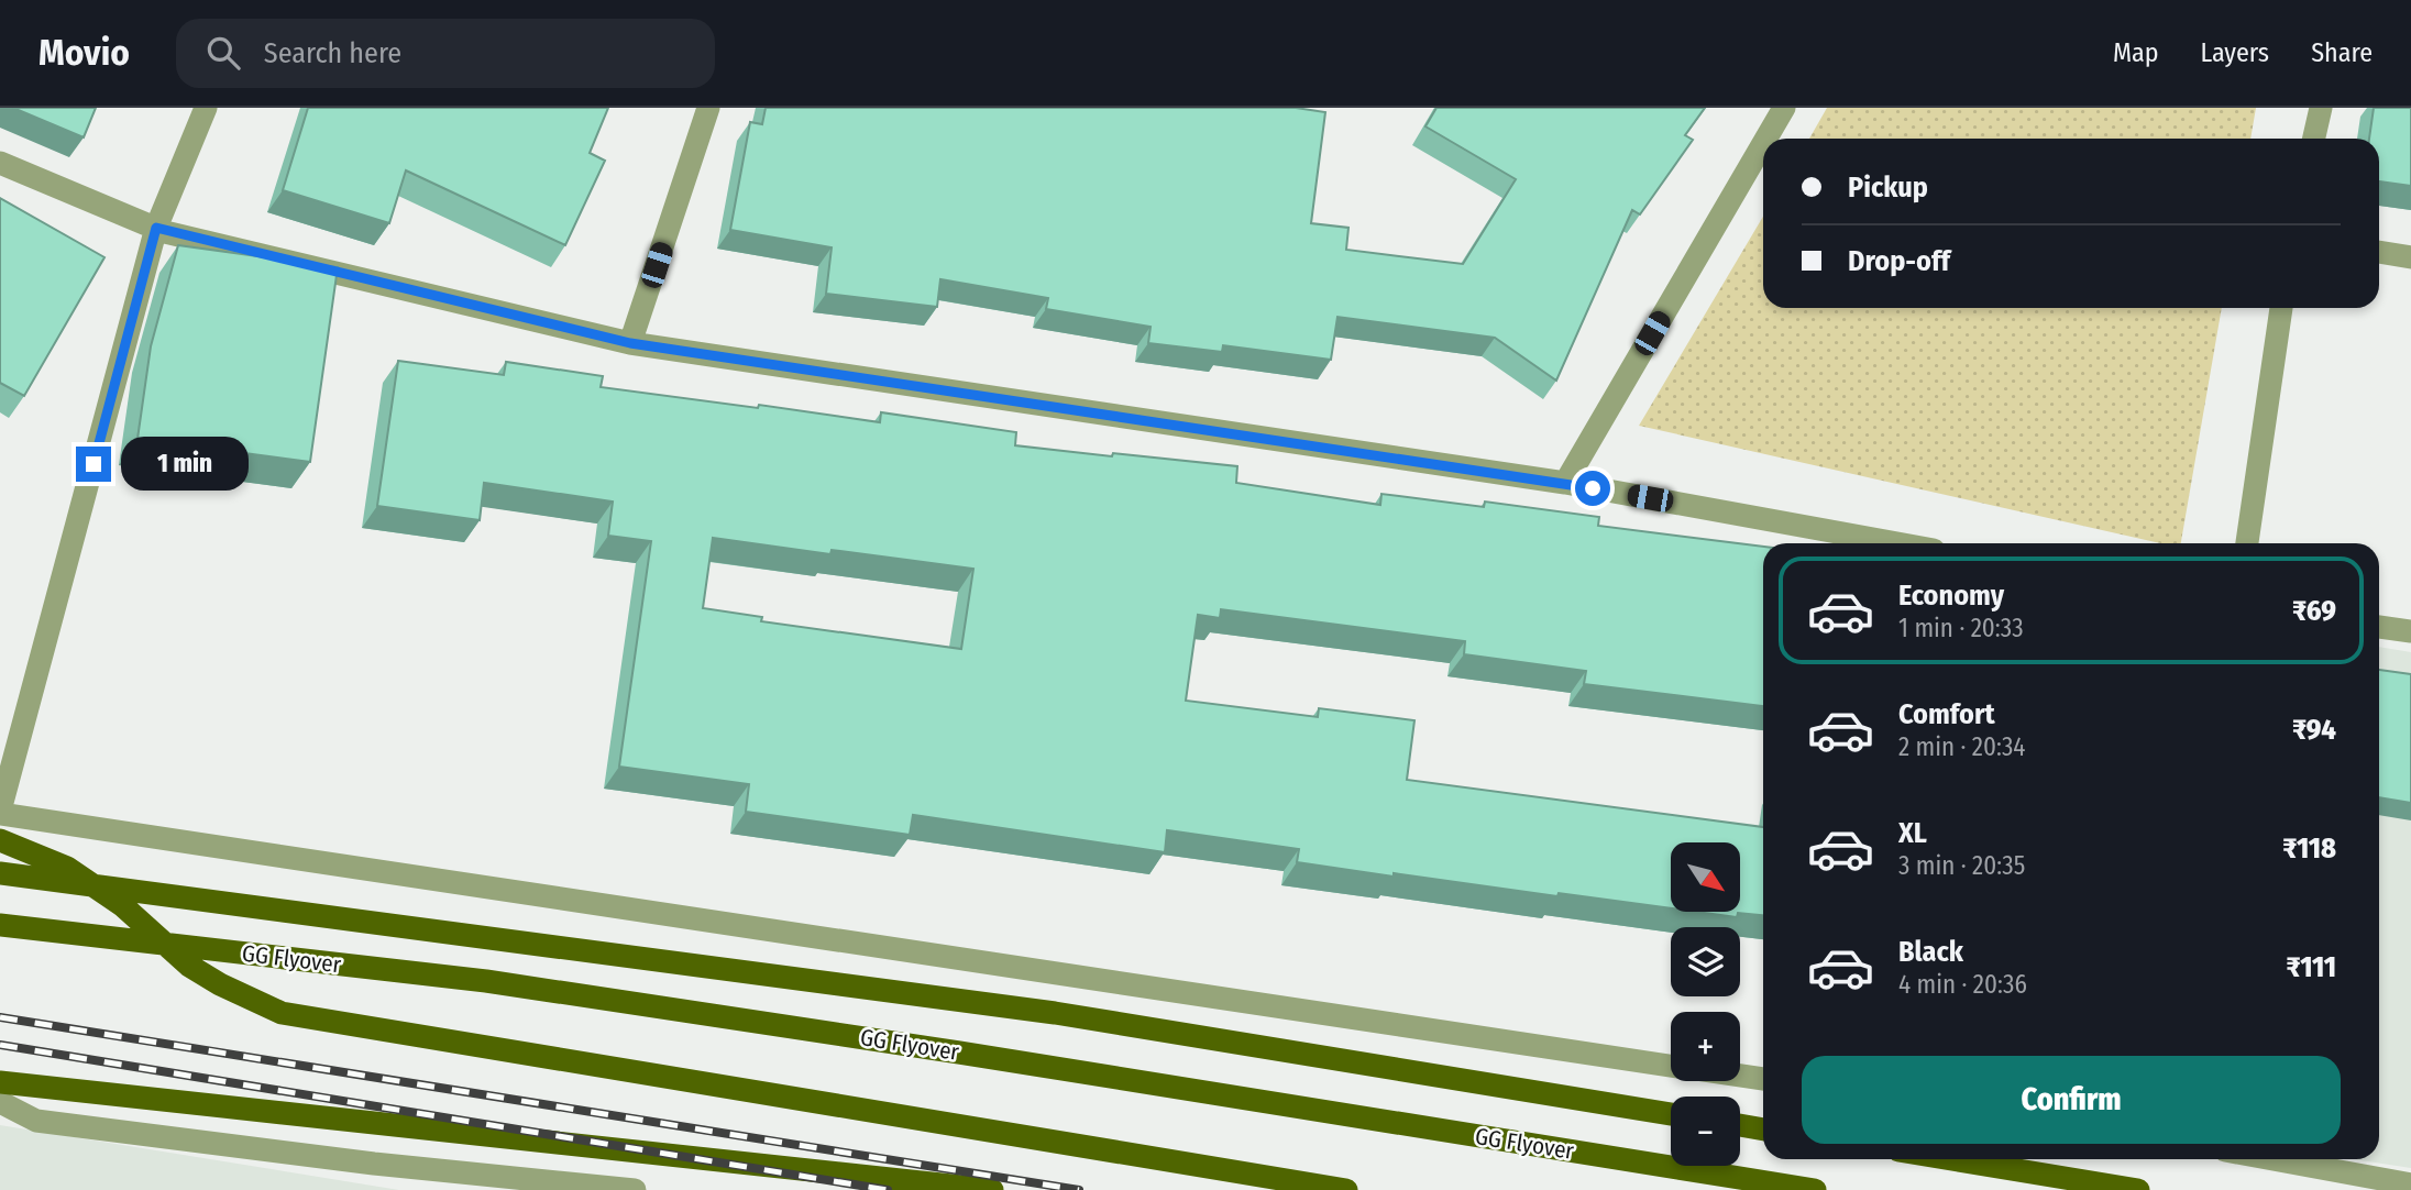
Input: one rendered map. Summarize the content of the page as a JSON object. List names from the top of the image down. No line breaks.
{"streets":{"main road":["GG Flyover"]},"north":"bottom right","page":{"header":"Movio","search":"Search here","nav":["Map","Layers","Share"],"banner":["Pickup","Drop-off"],"bubble":"1 min","list":[{"name":"Economy","note":"1 min · 20:33","value":"₹69"},{"name":"Comfort","note":"2 min · 20:34","value":"₹94"},{"name":"XL","note":"3 min · 20:35","value":"₹118"},{"name":"Black","note":"4 min · 20:36","value":"₹111"}],"map_buttons":["+","−"],"buttons":"Confirm"}}
